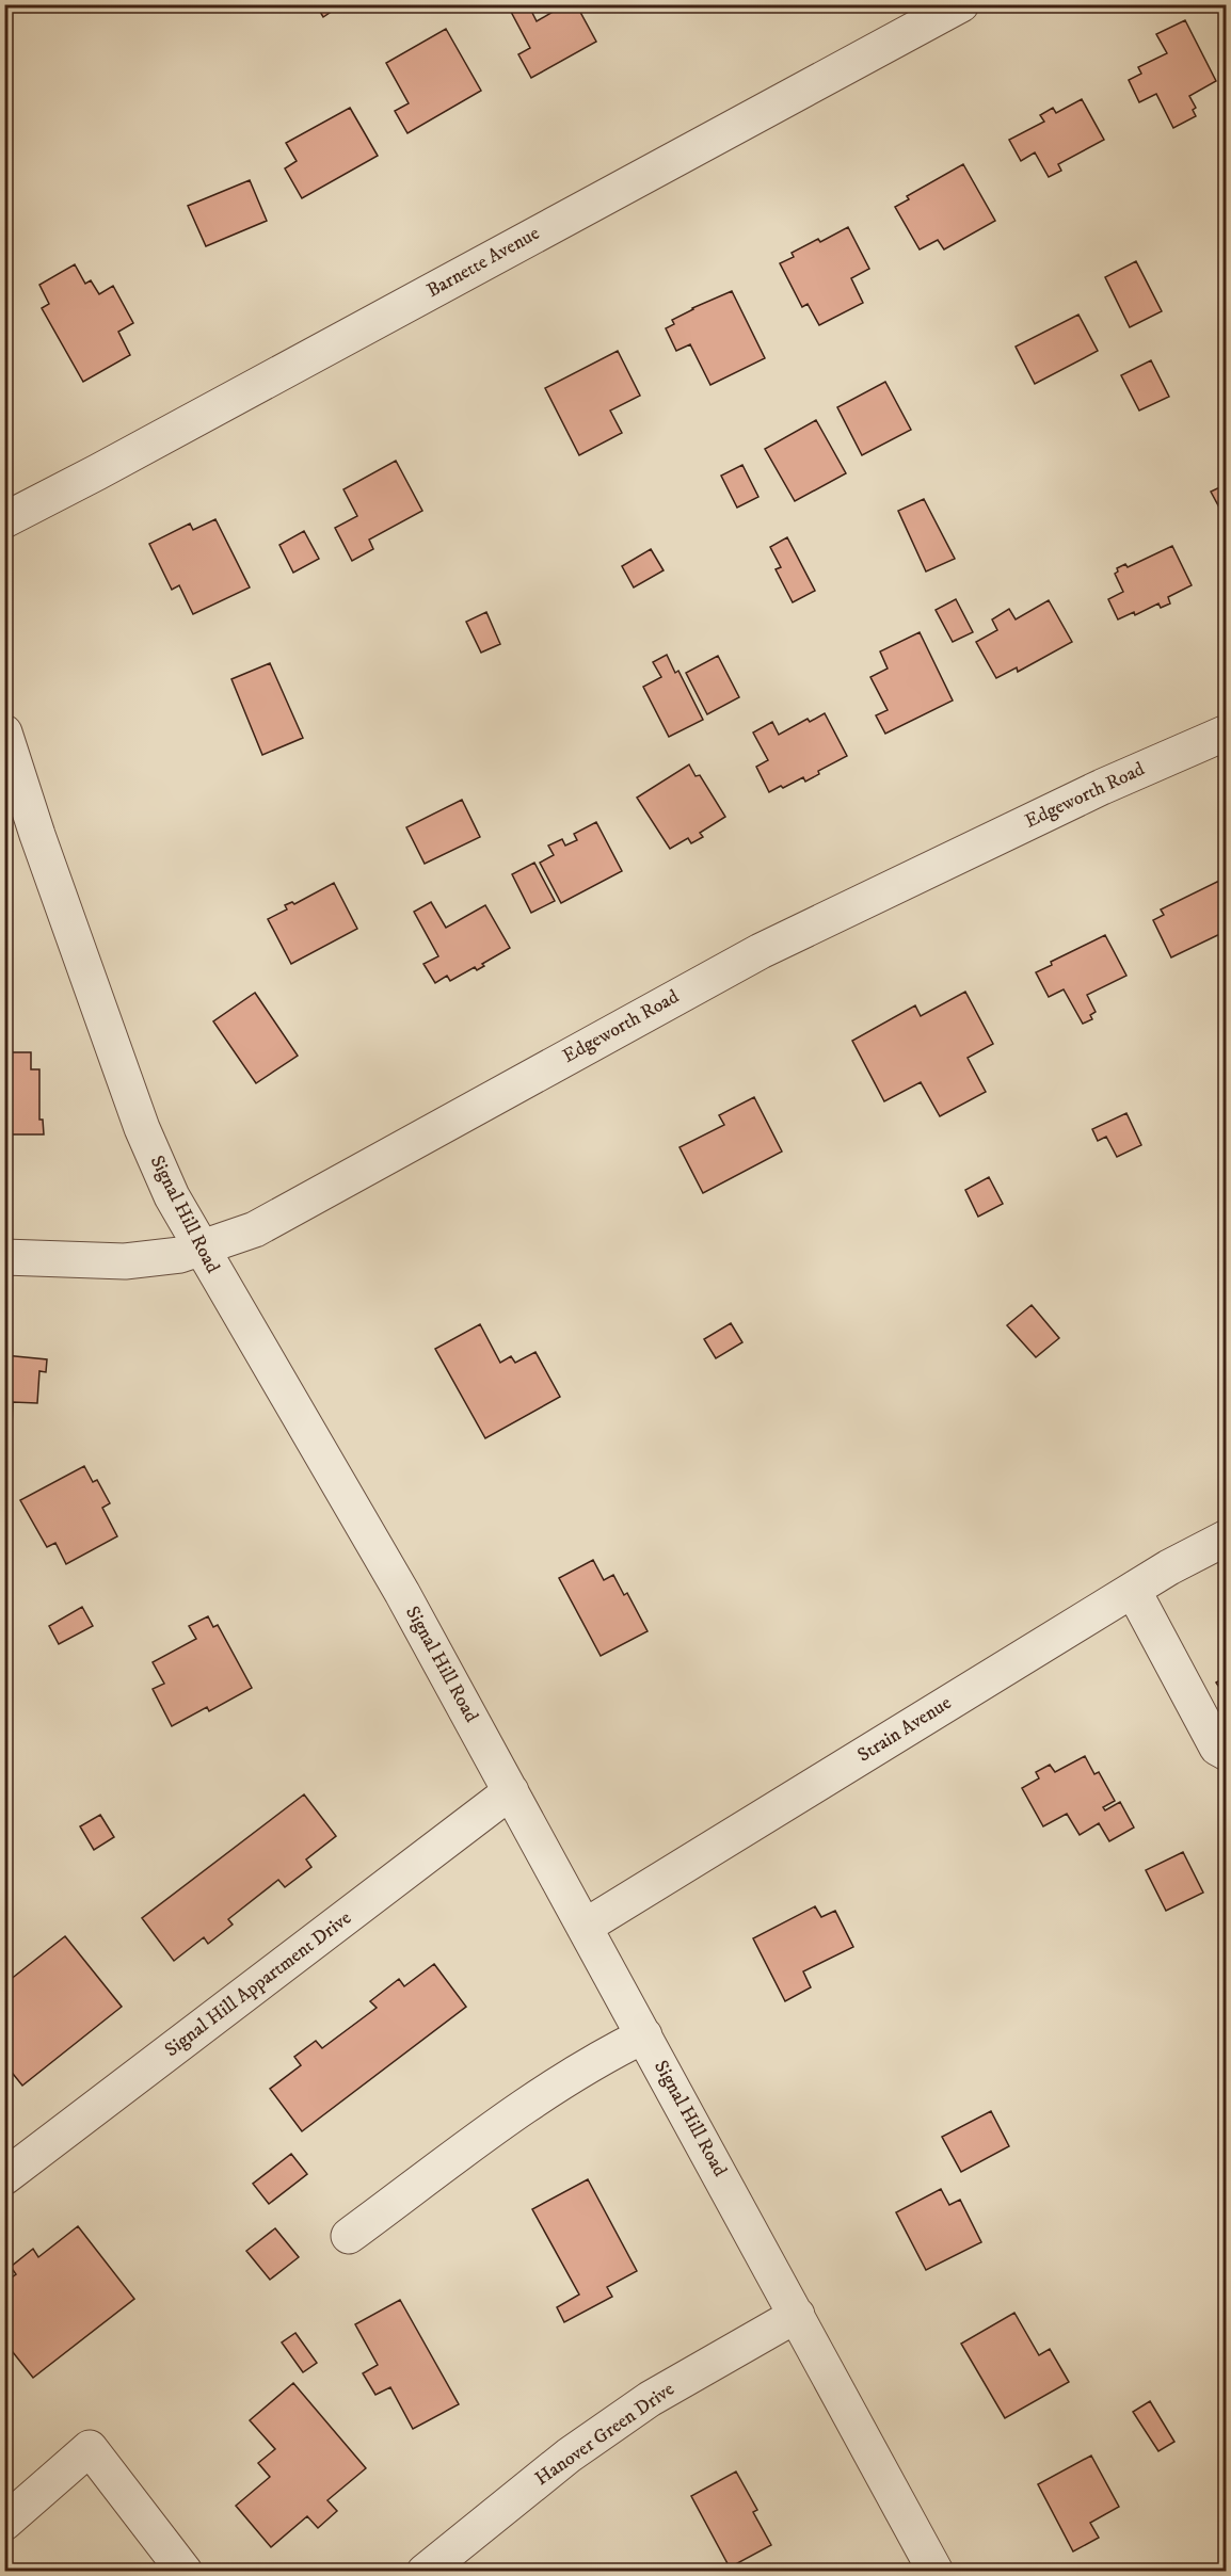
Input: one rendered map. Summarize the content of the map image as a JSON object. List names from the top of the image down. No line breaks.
{"streets":{"street":["Barnette Avenue","Edgeworth Road","Signal Hill Road","Strain Avenue","Signal Hill Appartment Drive","Hanover Green Drive"]},"crossings":[["Edgeworth Road","Signal Hill Road"],["Signal Hill Road","Strain Avenue"],["Signal Hill Road","Signal Hill Appartment Drive"],["Signal Hill Road","Hanover Green Drive"]]}
